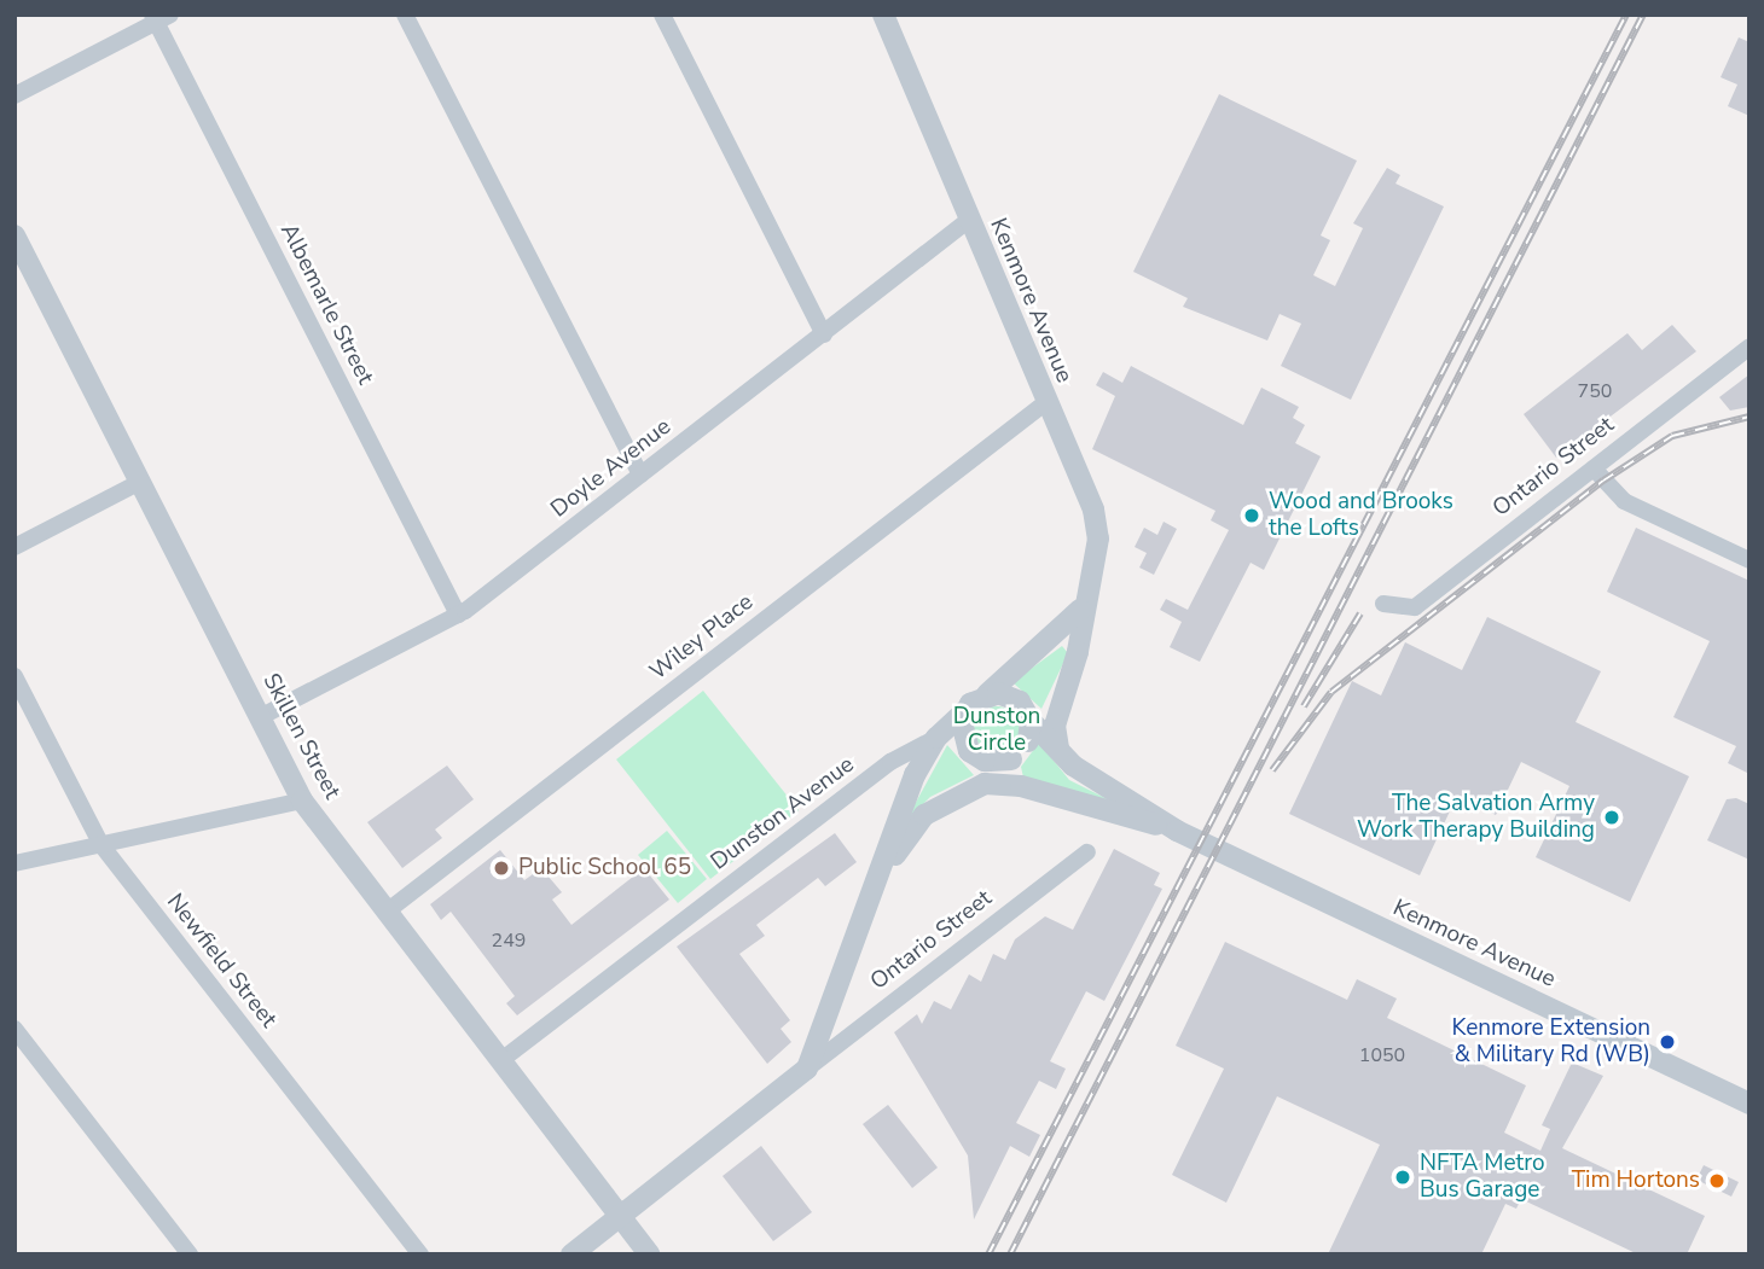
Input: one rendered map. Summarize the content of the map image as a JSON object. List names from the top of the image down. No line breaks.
{"streets":{"street":["Kenmore Avenue","Albemarle Street","Ontario Street","Doyle Avenue","Wiley Place","Skillen Street","Dunston Avenue","Newfield Street"]},"crossings":[["Kenmore Avenue","Ontario Street"],["Kenmore Avenue","Doyle Avenue"],["Kenmore Avenue","Wiley Place"],["Albemarle Street","Doyle Avenue"],["Ontario Street","Skillen Street"],["Ontario Street","Dunston Avenue"],["Doyle Avenue","Skillen Street"],["Wiley Place","Skillen Street"],["Skillen Street","Dunston Avenue"]],"parks":["Dunston Circle"],"places":["Wood and Brooks the Lofts","The Salvation Army Work Therapy Building","Public School 65","Kenmore Extension & Military Rd (WB)","NFTA Metro Bus Garage","Tim Hortons"],"house_numbers":["750","249","1050"]}
